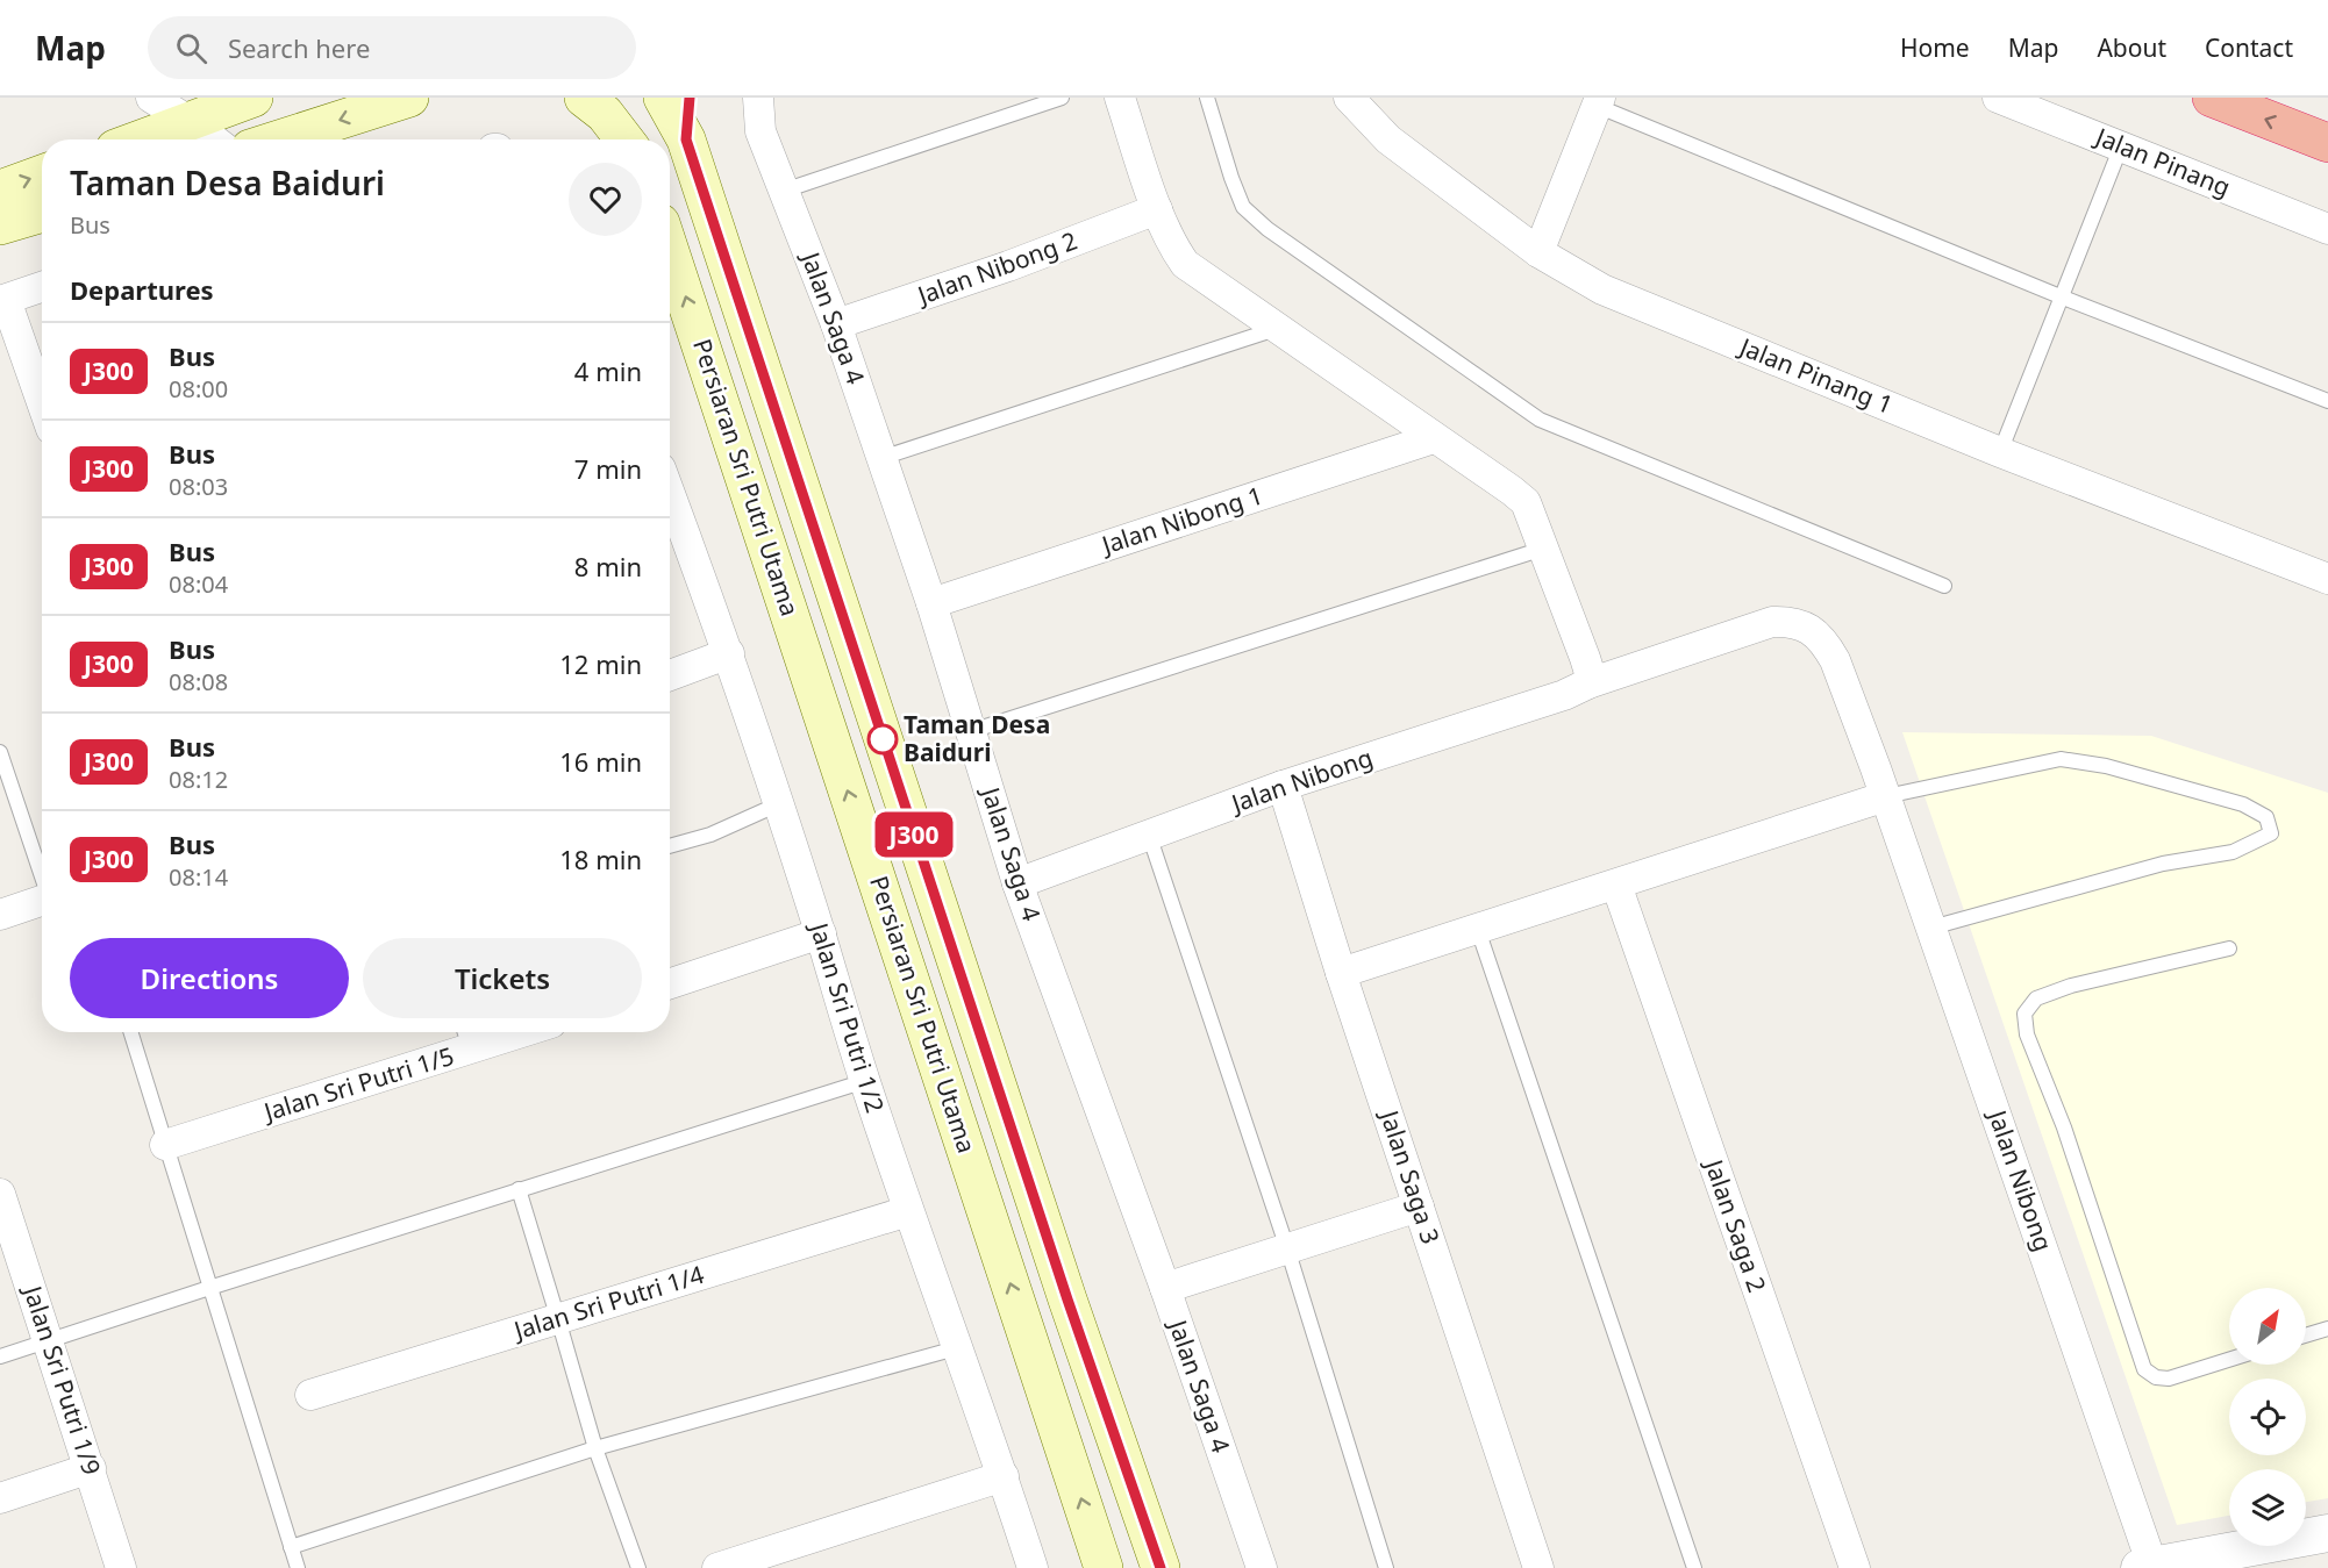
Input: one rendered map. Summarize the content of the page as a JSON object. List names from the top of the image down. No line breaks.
{"streets":{"main road":["Persiaran Sri Putri Utama"],"street":["Jalan Pinang","Jalan Nibong 2","Jalan Saga 4","Jalan Pinang 1","Jalan Nibong 1","Jalan Nibong","Jalan Sri Putri 1/2","Jalan Sri Putri 1/5","Jalan Saga 3","Jalan Saga 2","Jalan Sri Putri 1/4","Jalan Sri Putri 1/9"]},"crossings":[["Jalan Nibong 2","Jalan Saga 4"],["Jalan Saga 4","Jalan Nibong 1"],["Jalan Saga 4","Jalan Nibong"],["Jalan Nibong","Jalan Saga 3"],["Jalan Sri Putri 1/2","Jalan Sri Putri 1/4"]],"places":["Taman Desa Baiduri"],"lines":["bus line J300"],"north":"top right","page":{"header":"Map","search":"Search here","nav":["Home","Map","About","Contact"],"on_map":"J300","heading":[["Taman Desa Baiduri","Bus"],"Departures"],"list":[{"mark":"J300","name":"Bus","note":"08:00","value":"4 min"},{"mark":"J300","name":"Bus","note":"08:03","value":"7 min"},{"mark":"J300","name":"Bus","note":"08:04","value":"8 min"},{"mark":"J300","name":"Bus","note":"08:08","value":"12 min"},{"mark":"J300","name":"Bus","note":"08:12","value":"16 min"},{"mark":"J300","name":"Bus","note":"08:14","value":"18 min"}],"buttons":["Directions","Tickets"]}}
